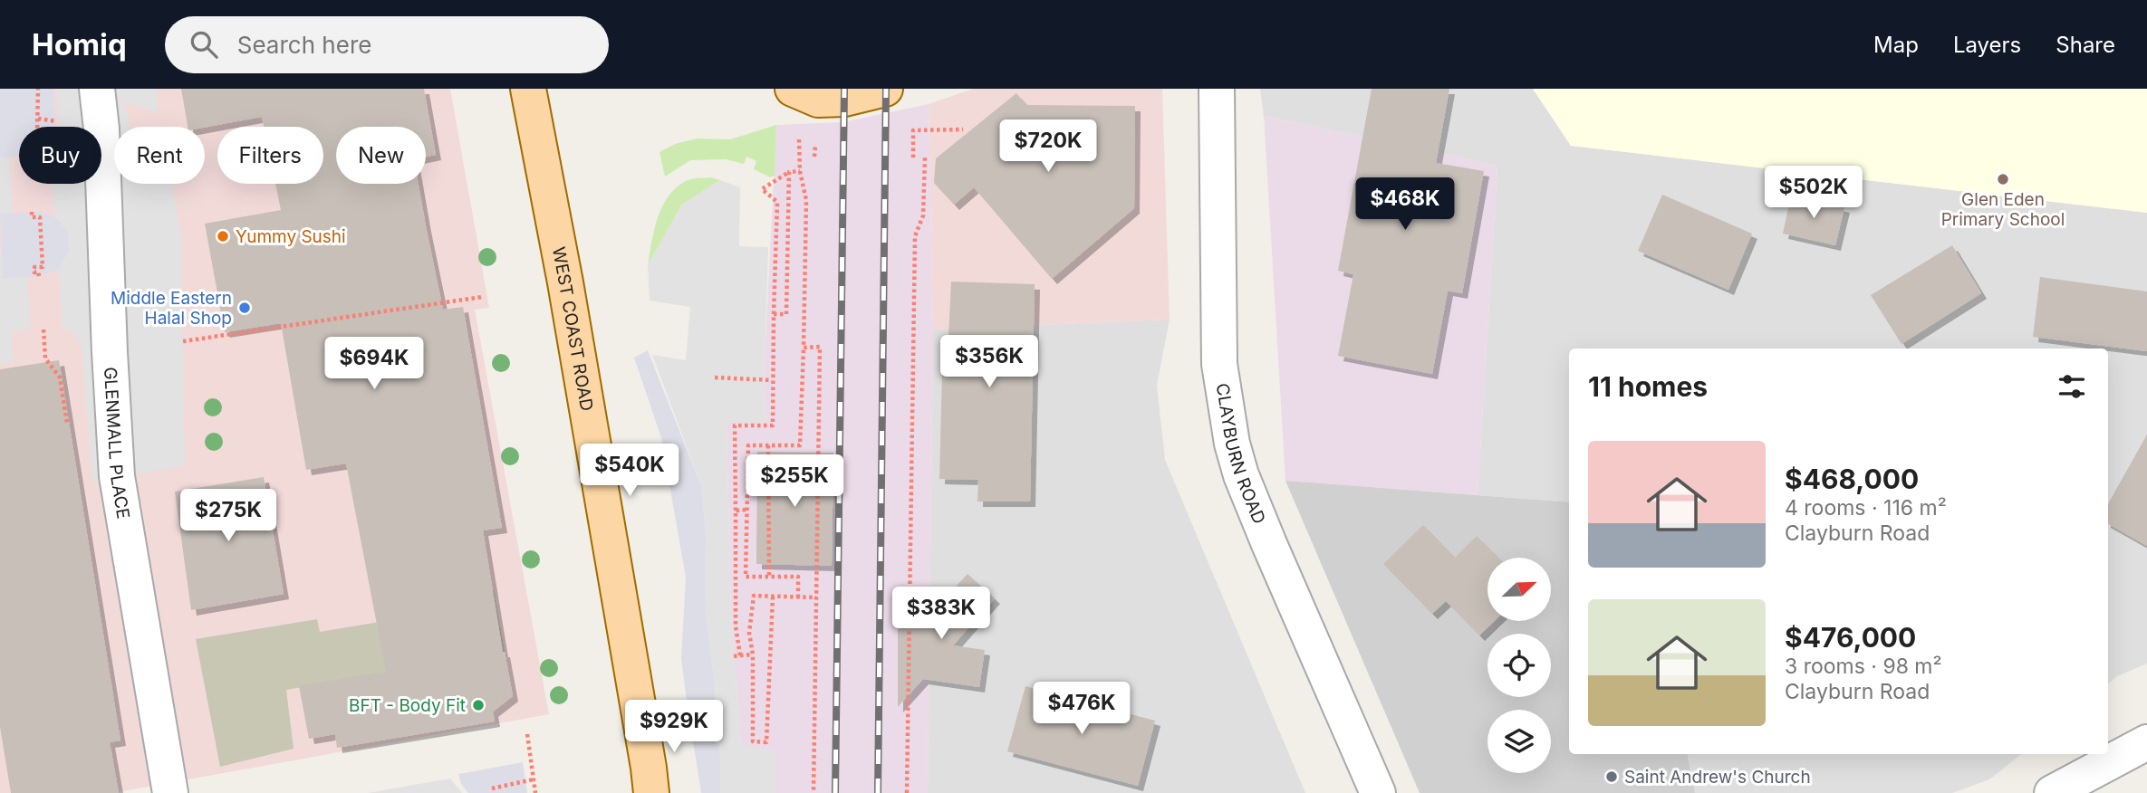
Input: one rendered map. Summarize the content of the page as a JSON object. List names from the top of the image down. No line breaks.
{"streets":{"main road":["WEST COAST ROAD"],"street":["GLENMALL PLACE","CLAYBURN ROAD"]},"places":["Glen Eden Primary School","Yummy Sushi","Middle Eastern Halal Shop","BFT - Body Fit","Saint Andrew's Church"],"north":"top right","page":{"header":"Homiq","search":"Search here","nav":["Map","Layers","Share"],"price":["$720K","$502K","$468K","$356K","$694K","$540K","$255K","$275K","$383K","$476K","$929K"],"chip":["Buy","Rent","Filters","New"],"heading":"11 homes","list":[{"name":"$468,000","note":"4 rooms · 116 m² · Clayburn Road"},{"name":"$476,000","note":"3 rooms · 98 m² · Clayburn Road"}]}}
